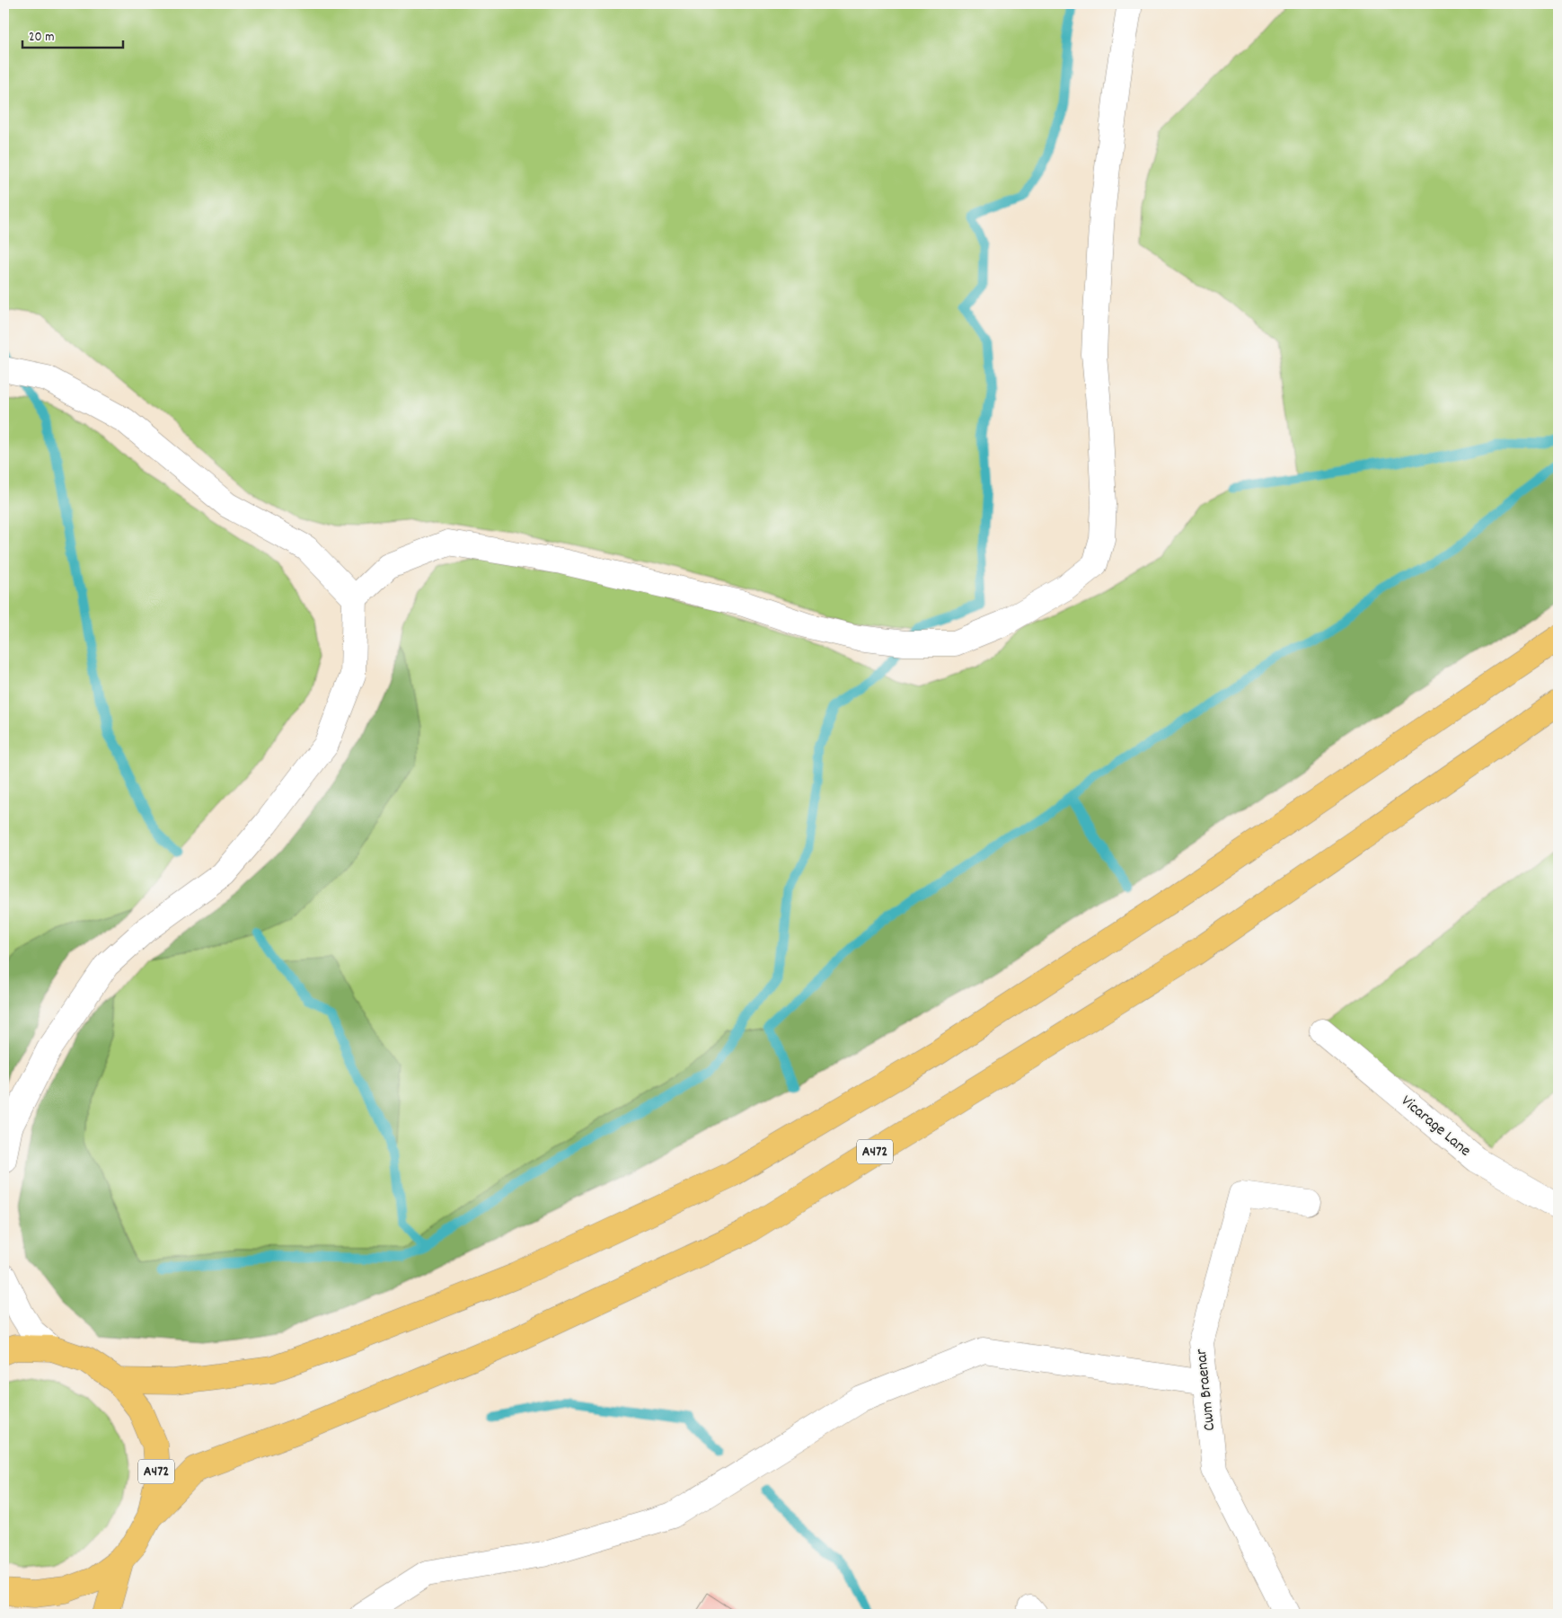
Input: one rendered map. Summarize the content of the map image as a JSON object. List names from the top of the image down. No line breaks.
{"streets":{"main road":["A472"],"street":["Vicarage Lane","Cwm Braenar"]},"scale_bar":"20 m"}
